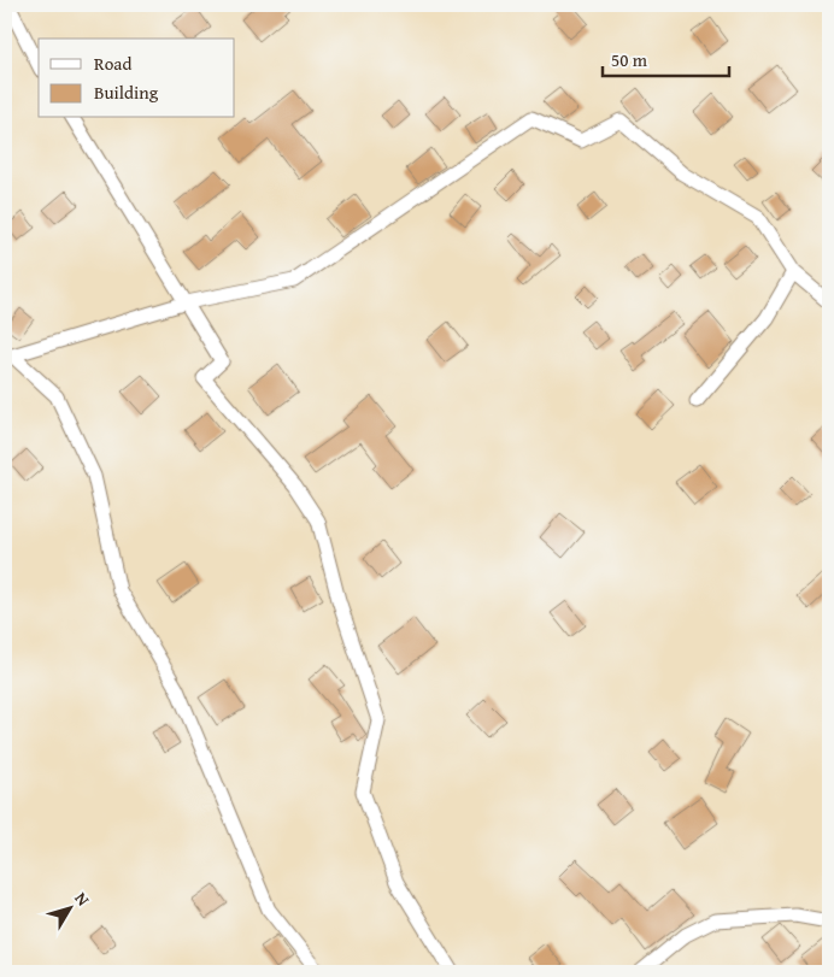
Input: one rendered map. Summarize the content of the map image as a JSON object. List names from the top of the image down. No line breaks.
{"legend":["Road","Building"],"scale_bar":"50 m","north":"top right"}
